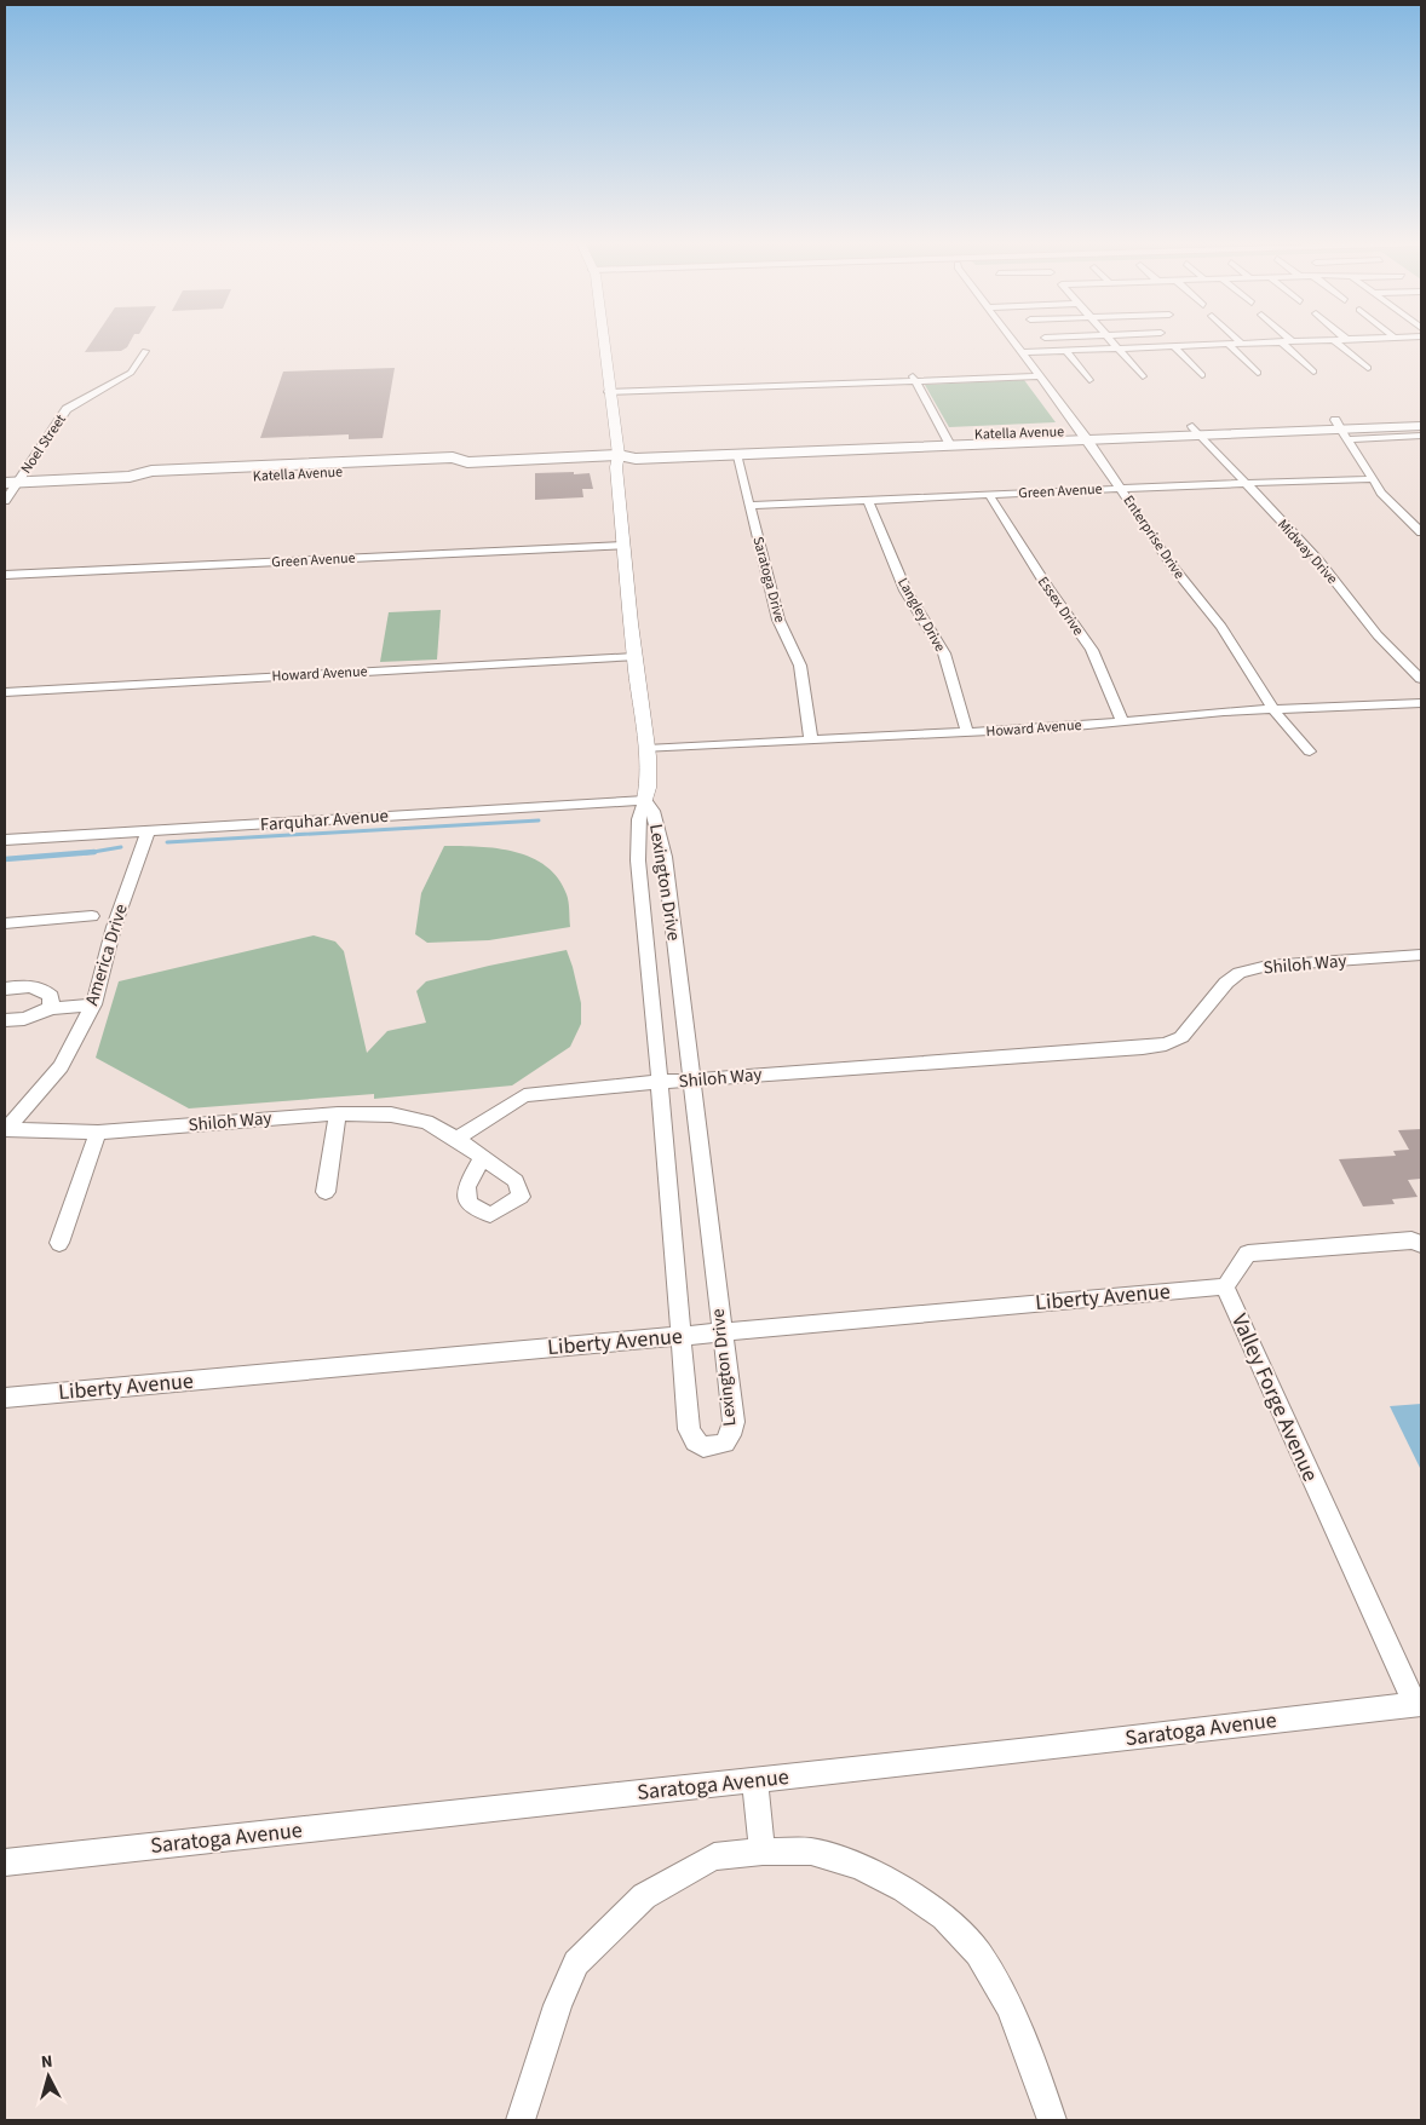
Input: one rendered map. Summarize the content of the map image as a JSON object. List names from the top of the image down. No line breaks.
{"streets":{"main road":["Katella Avenue"],"street":["Noel Street","Green Avenue","Enterprise Drive","Midway Drive","Saratoga Drive","Essex Drive","Langley Drive","Howard Avenue","Farquhar Avenue","Lexington Drive","America Drive","Shiloh Way","Liberty Avenue","Valley Forge Avenue","Saratoga Avenue"]},"crossings":[["Katella Avenue","Noel Street"],["Katella Avenue","Enterprise Drive"],["Katella Avenue","Midway Drive"],["Katella Avenue","Saratoga Drive"],["Katella Avenue","Lexington Drive"],["Green Avenue","Enterprise Drive"],["Green Avenue","Midway Drive"],["Green Avenue","Saratoga Drive"],["Green Avenue","Essex Drive"],["Green Avenue","Langley Drive"],["Green Avenue","Lexington Drive"],["Enterprise Drive","Howard Avenue"],["Saratoga Drive","Howard Avenue"],["Essex Drive","Howard Avenue"],["Langley Drive","Howard Avenue"],["Howard Avenue","Lexington Drive"],["Farquhar Avenue","Lexington Drive"],["Farquhar Avenue","America Drive"],["Lexington Drive","Shiloh Way"],["Lexington Drive","Liberty Avenue"],["America Drive","Shiloh Way"],["Liberty Avenue","Valley Forge Avenue"],["Valley Forge Avenue","Saratoga Avenue"]],"north":"top"}
